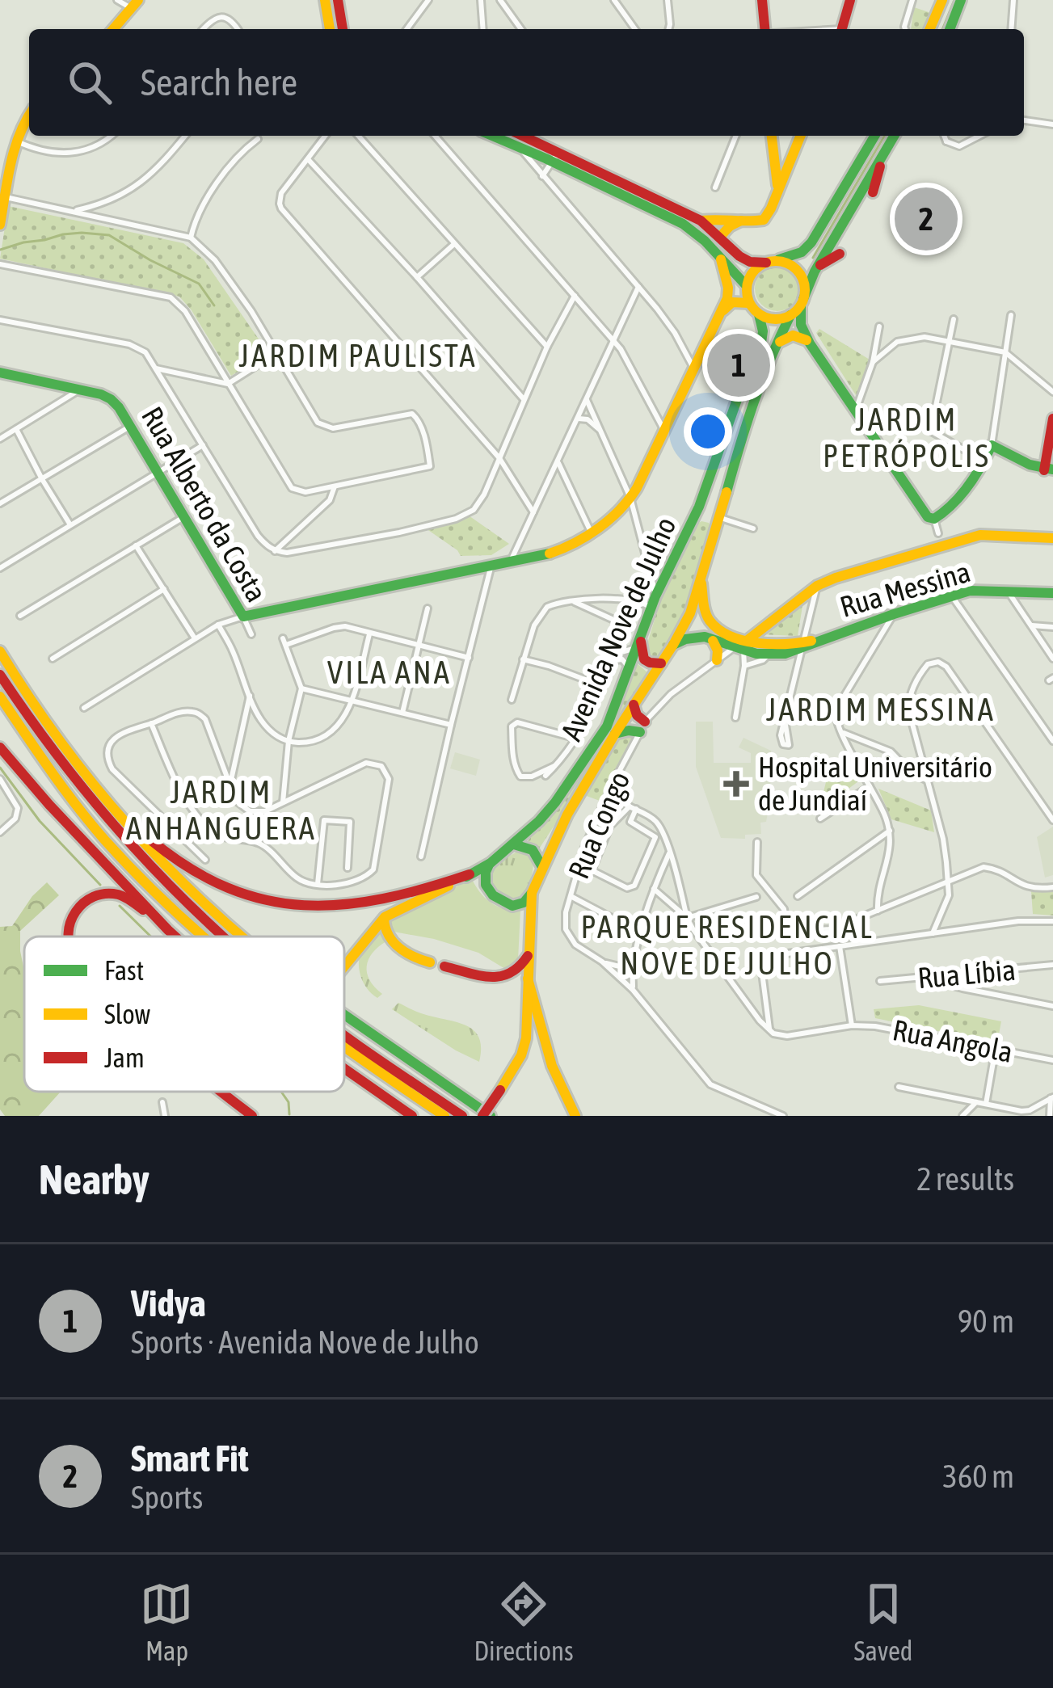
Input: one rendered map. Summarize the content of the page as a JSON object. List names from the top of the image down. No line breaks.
{"streets":{"main road":["Rua Alberto da Costa","Rua Messina","Avenida Nove de Julho"],"street":["Rua Congo","Rua Líbia","Rua Angola"]},"crossings":[["Rua Messina","Rua Congo"]],"districts":["JARDIM PAULISTA","JARDIM PETRÓPOLIS","VILA ANA","JARDIM MESSINA","JARDIM ANHANGUERA","PARQUE RESIDENCIAL NOVE DE JULHO"],"places":{"health":["Hospital Universitário de Jundiaí"]},"legend":["Fast","Slow","Jam"],"page":{"search":"Search here","pins":["2","1"],"heading":["Nearby","2 results"],"list":[{"mark":"1","name":"Vidya","note":"Sports · Avenida Nove de Julho","value":"90 m"},{"mark":"2","name":"Smart Fit","note":"Sports","value":"360 m"}],"nav":["Map","Directions","Saved"]}}
